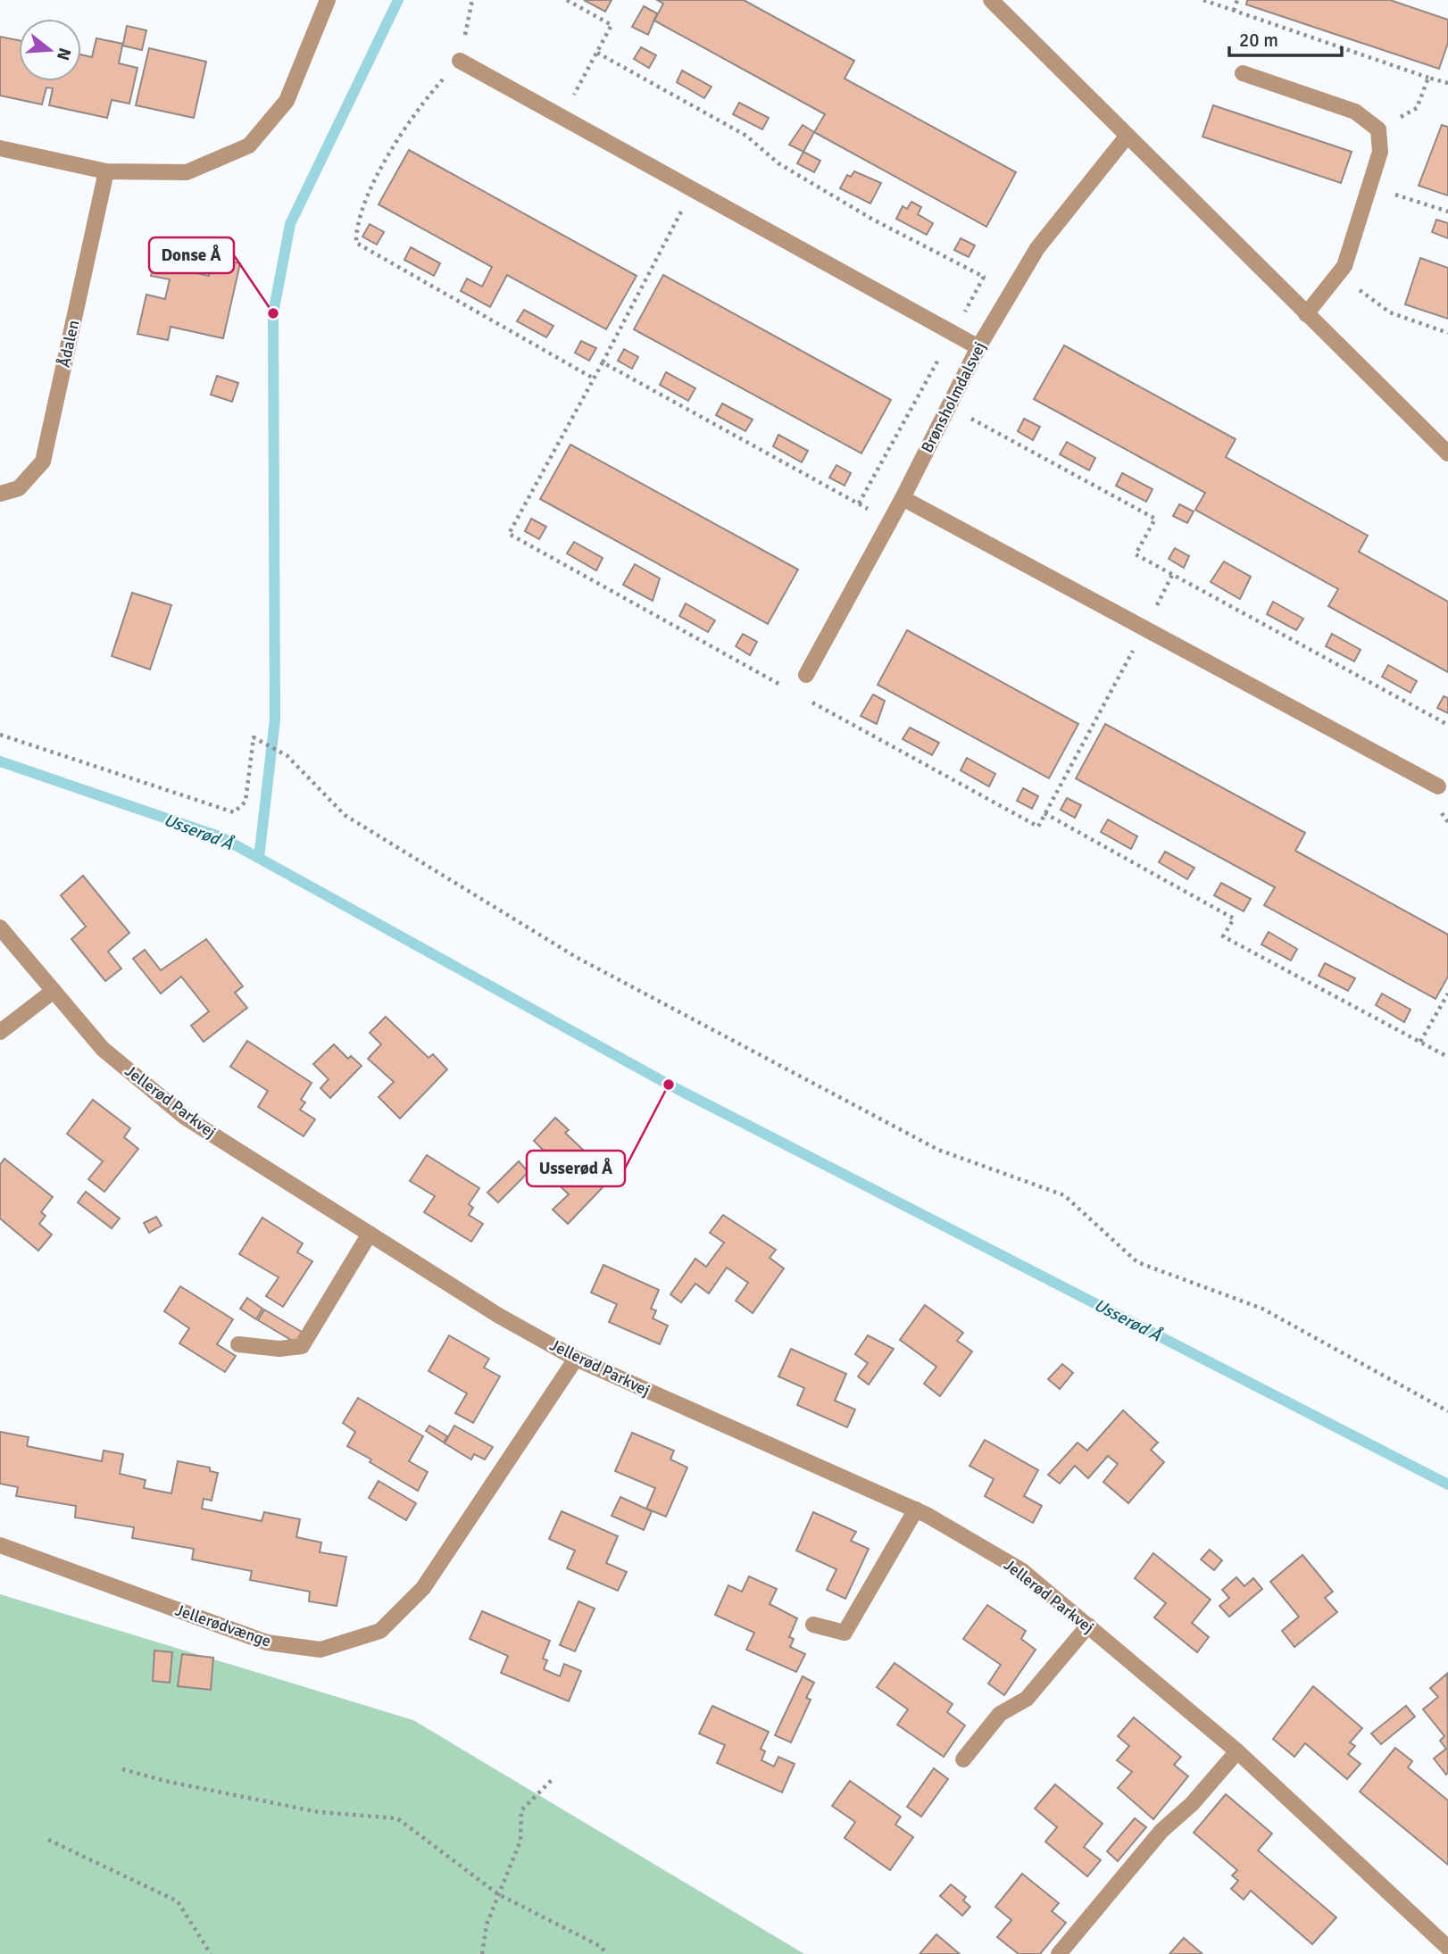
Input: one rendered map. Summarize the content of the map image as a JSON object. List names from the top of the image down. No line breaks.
{"streets":{"street":["Ådalen","Brønsholmdalsvej","Jellerød Parkvej","Jellerødvænge"]},"crossings":[["Jellerød Parkvej","Jellerødvænge"]],"water":["Usserød Å"],"places":["Donse Å","Usserød Å"],"scale_bar":"20 m","north":"right"}
